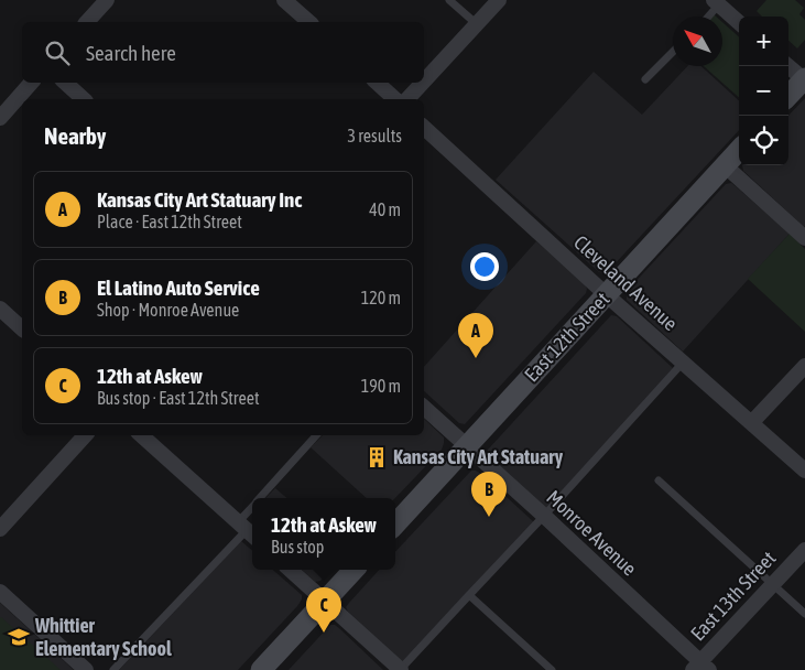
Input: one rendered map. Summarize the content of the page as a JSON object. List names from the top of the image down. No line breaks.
{"streets":{"street":["Cleveland Avenue","East 12th Street","Monroe Avenue","East 13th Street"]},"crossings":[["Cleveland Avenue","East 12th Street"],["East 12th Street","Monroe Avenue"],["Monroe Avenue","East 13th Street"]],"places":{"building":["Kansas City Art Statuary"],"school or university":["Whittier Elementary School"]},"north":"top left","page":{"map_buttons":["+","−"],"search":"Search here","heading":["Nearby","3 results"],"list":[{"mark":"A","name":"Kansas City Art Statuary Inc","note":"Place · East 12th Street","value":"40 m"},{"mark":"B","name":"El Latino Auto Service","note":"Shop · Monroe Avenue","value":"120 m"},{"mark":"C","name":"12th at Askew","note":"Bus stop · East 12th Street","value":"190 m"}],"pins":["A","B","C"],"popup":["12th at Askew","Bus stop"]}}
